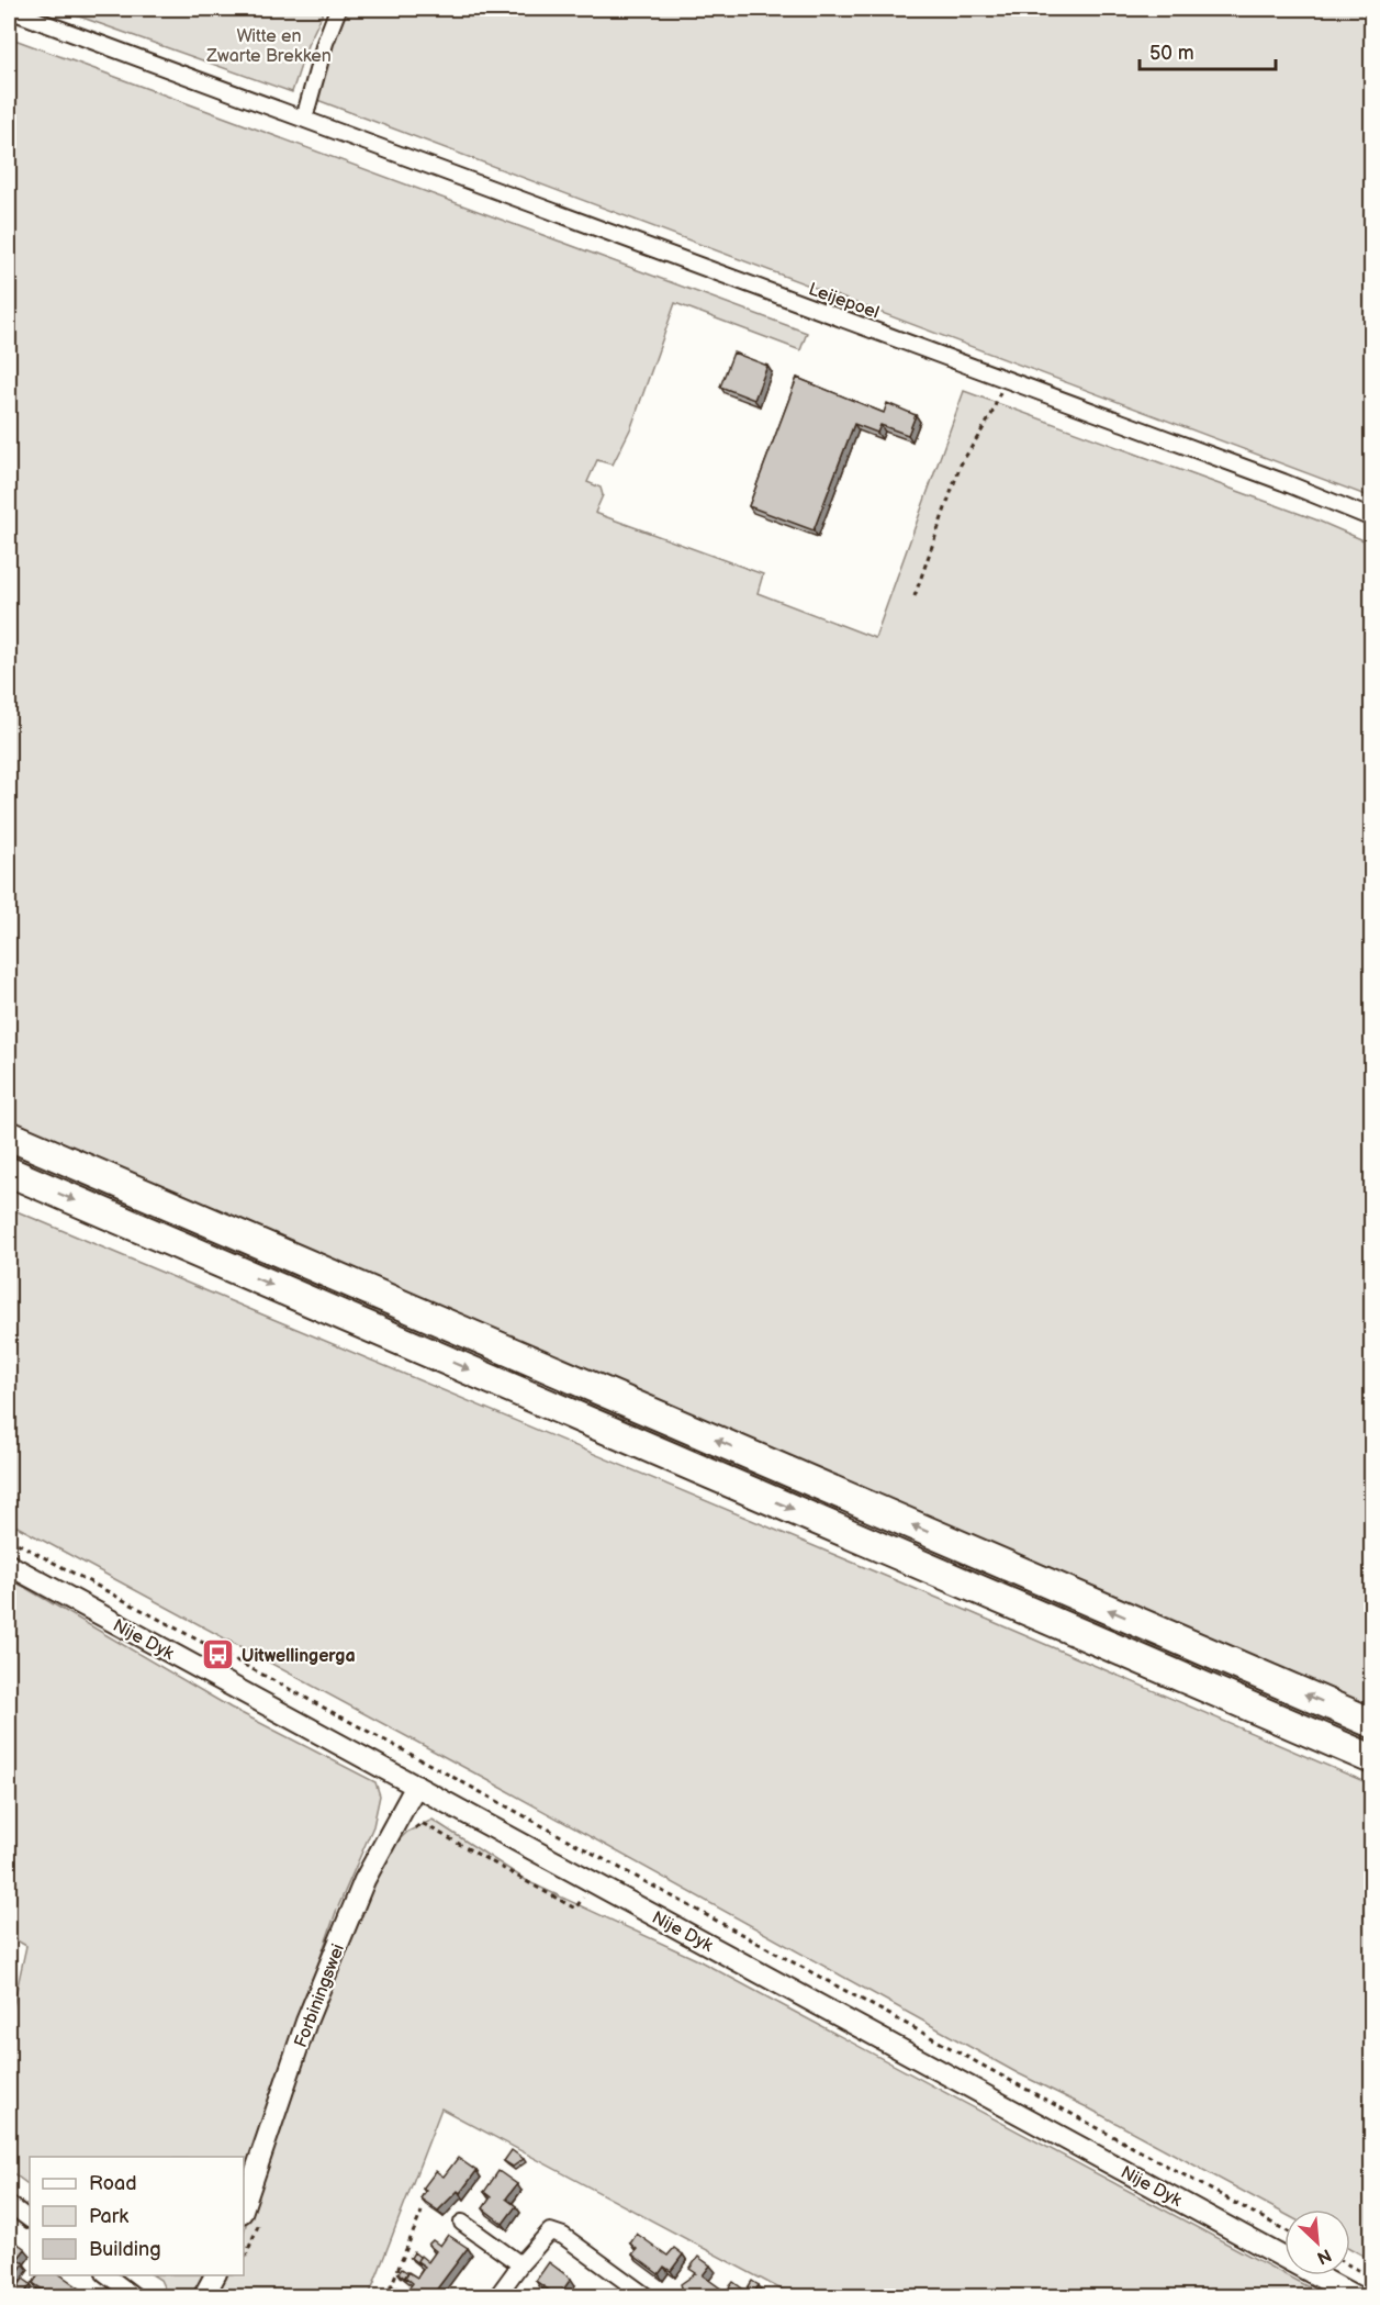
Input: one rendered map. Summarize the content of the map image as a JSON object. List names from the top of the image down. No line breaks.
{"streets":{"street":["Leijepoel","Nije Dyk","Forbiningswei"]},"crossings":[["Nije Dyk","Forbiningswei"]],"parks":["Witte en Zwarte Brekken"],"places":{"bus stop":["Uitwellingerga"]},"legend":["Road","Park","Building"],"scale_bar":"50 m","north":"bottom right"}
